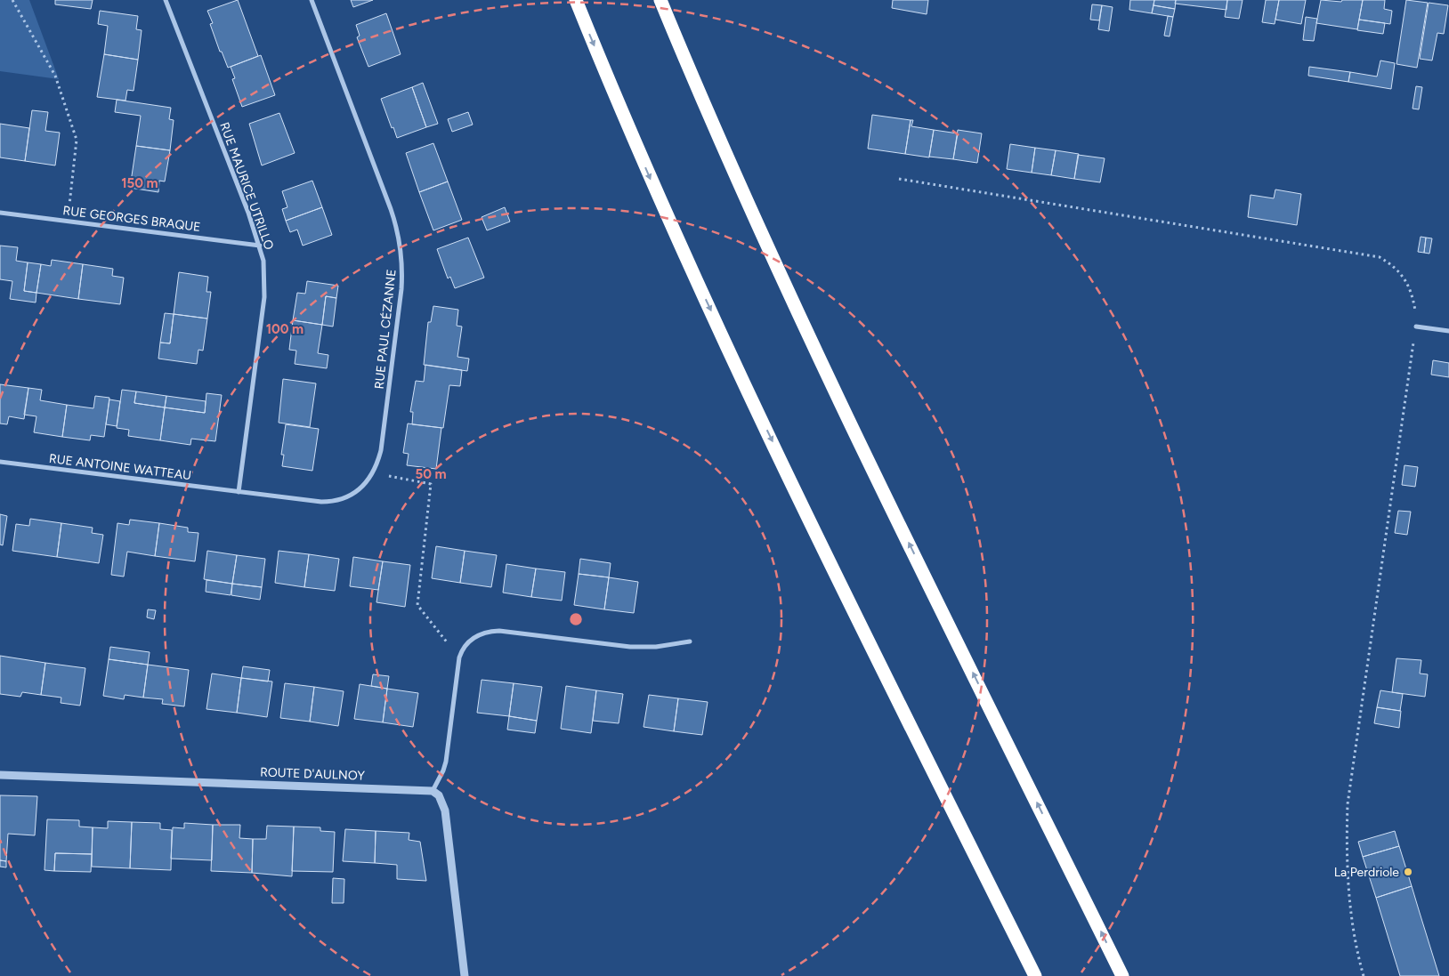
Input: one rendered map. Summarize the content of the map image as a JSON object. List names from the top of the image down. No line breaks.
{"streets":{"street":["RUE MAURICE UTRILLO","RUE GEORGES BRAQUE","RUE PAUL CÉZANNE","RUE ANTOINE WATTEAU","ROUTE D'AULNOY"]},"crossings":[["RUE MAURICE UTRILLO","RUE GEORGES BRAQUE"],["RUE MAURICE UTRILLO","RUE PAUL CÉZANNE"],["RUE MAURICE UTRILLO","RUE ANTOINE WATTEAU"],["RUE PAUL CÉZANNE","RUE ANTOINE WATTEAU"]],"places":["La Perdriole"],"rings":["150 m","100 m","50 m"]}
